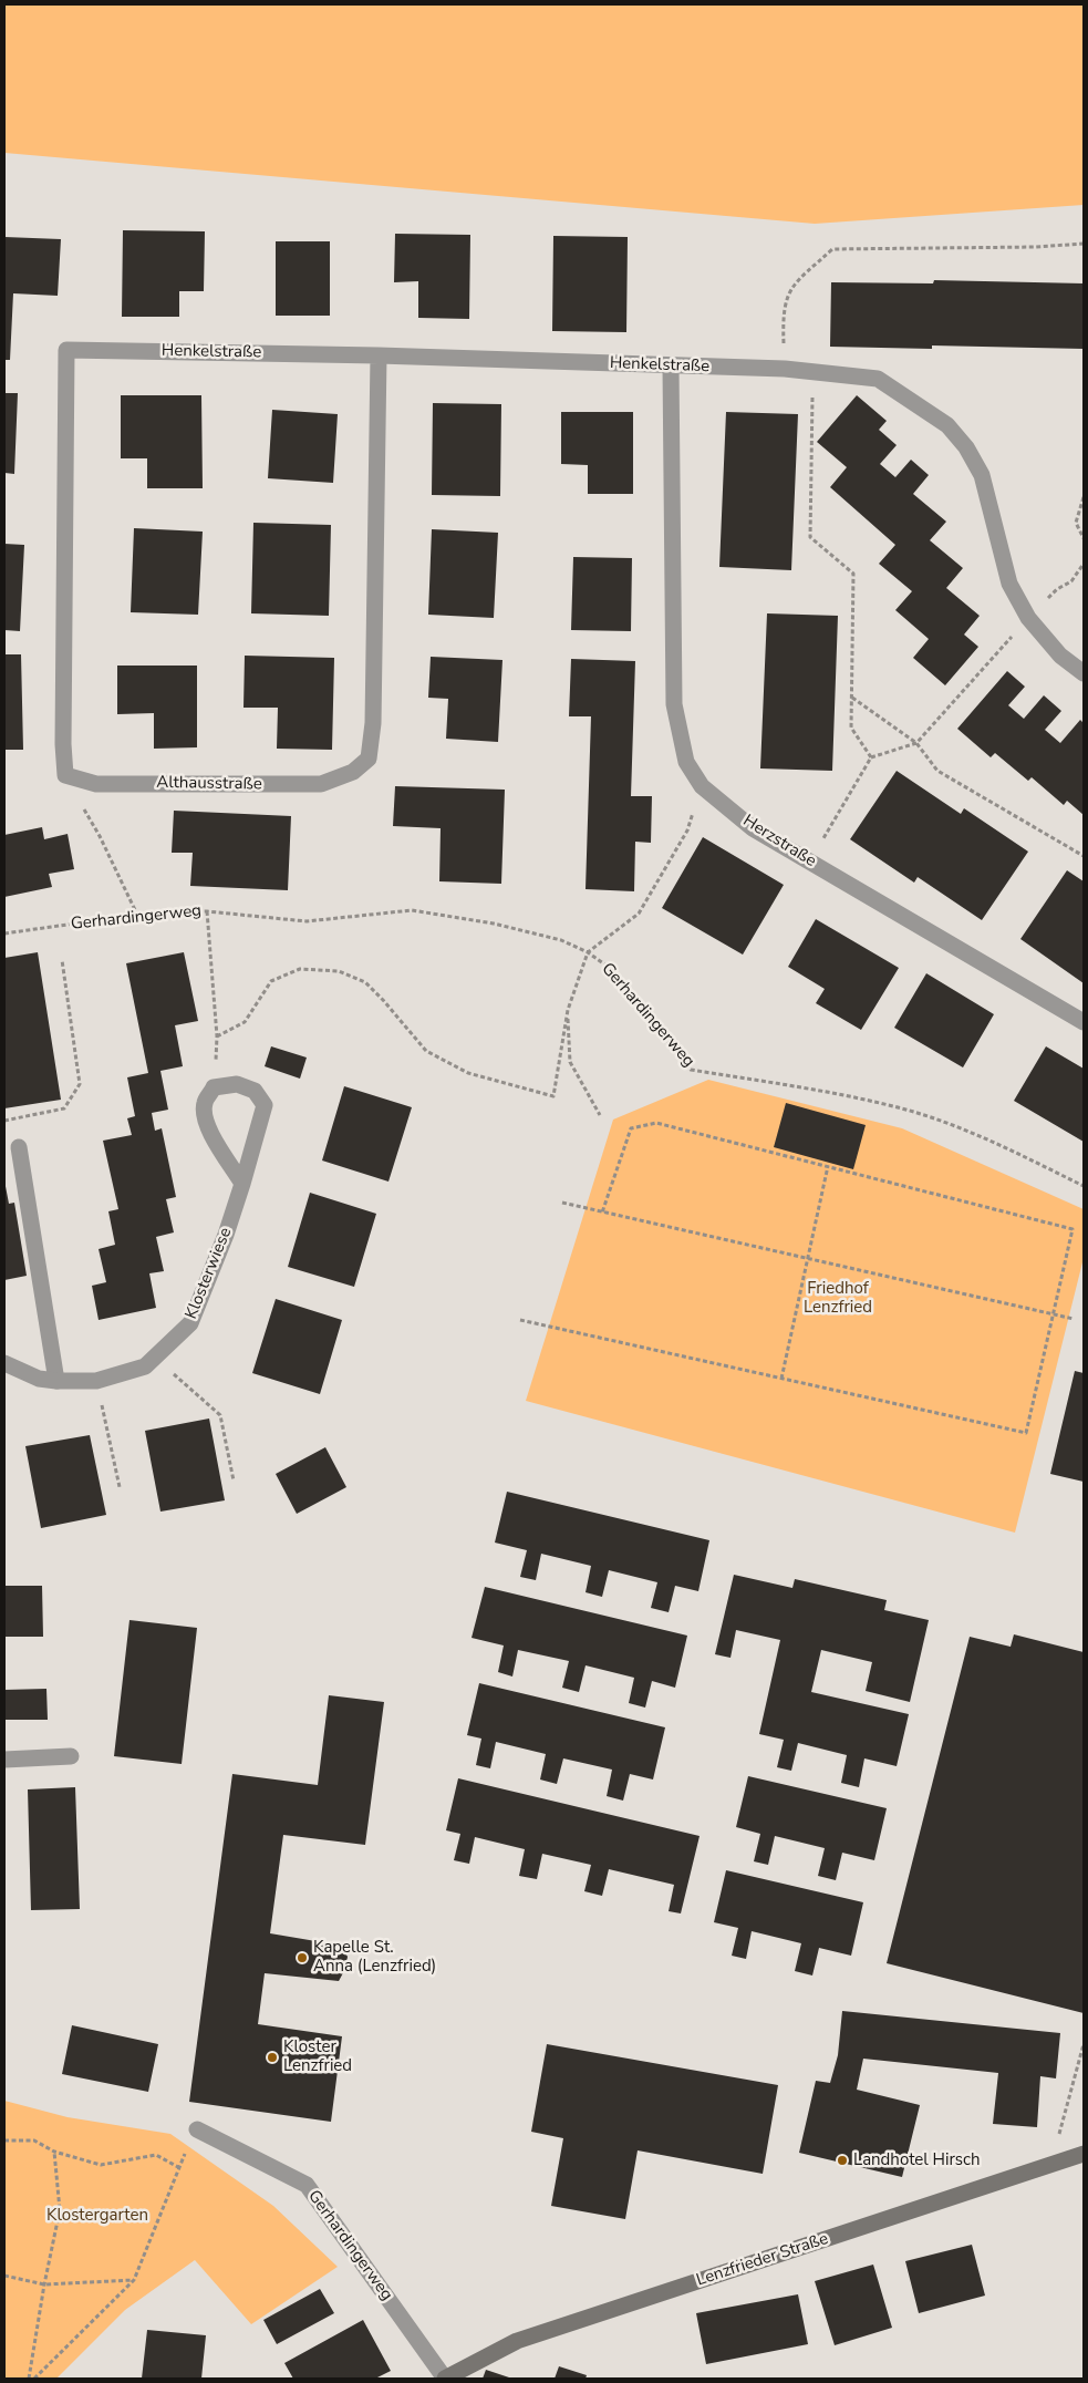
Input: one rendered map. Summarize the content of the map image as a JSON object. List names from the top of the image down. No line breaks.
{"streets":{"street":["Henkelstraße","Althausstraße","Herzstraße","Gerhardingerweg","Klosterwiese","Lenzfrieder Straße"]},"crossings":[["Henkelstraße","Althausstraße"],["Henkelstraße","Herzstraße"],["Gerhardingerweg","Lenzfrieder Straße"]],"parks":["Friedhof Lenzfried","Klostergarten"],"places":["Kapelle St. Anna (Lenzfried)","Kloster Lenzfried","Landhotel Hirsch"]}
